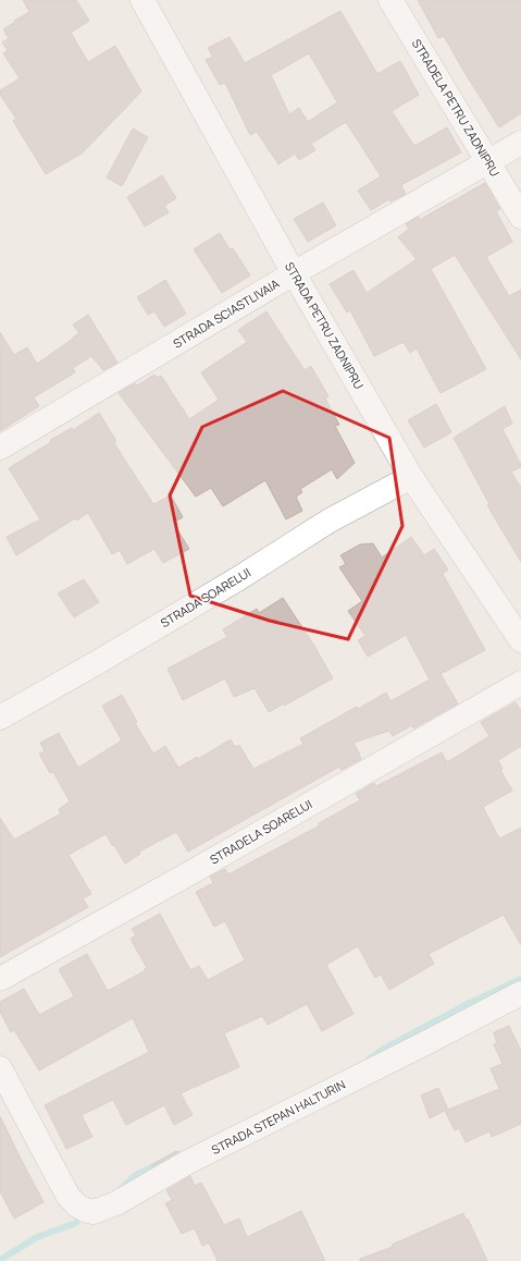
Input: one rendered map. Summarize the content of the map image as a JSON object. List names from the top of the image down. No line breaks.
{"streets":{"street":["STRADELA PETRU ZADNIPRU","STRADA SCIASTLIVAIA","STRADA PETRU ZADNIPRU","STRADA SOARELUI","STRADELA SOARELUI","STRADA STEPAN HALTURIN"]},"crossings":[["STRADELA PETRU ZADNIPRU","STRADA SCIASTLIVAIA"],["STRADA SCIASTLIVAIA","STRADA PETRU ZADNIPRU"],["STRADA PETRU ZADNIPRU","STRADA SOARELUI"]]}
